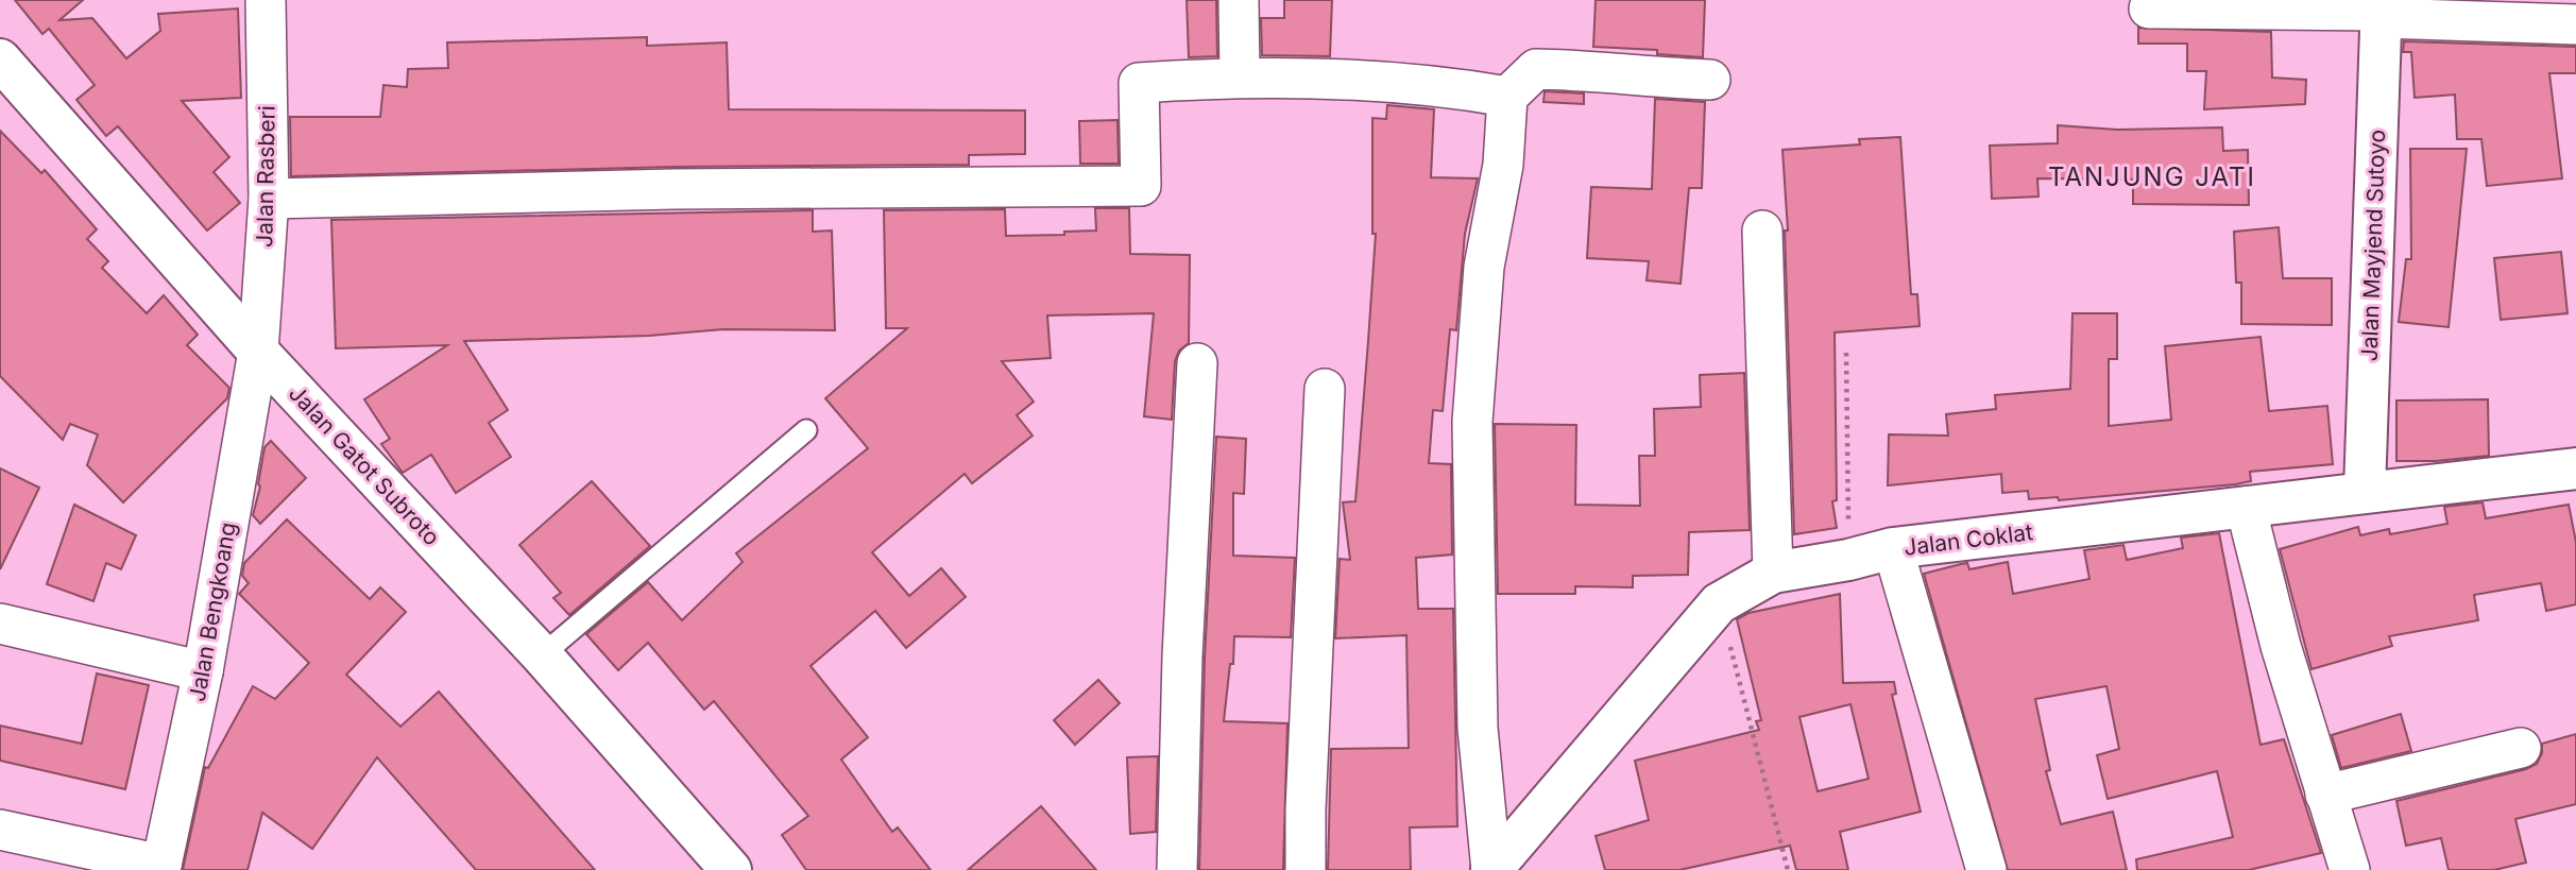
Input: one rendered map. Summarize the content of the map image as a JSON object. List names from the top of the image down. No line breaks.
{"streets":{"street":["Jalan Rasberi","Jalan Mayjend Sutoyo","Jalan Gatot Subroto","Jalan Coklat","Jalan Bengkoang"]},"crossings":[["Jalan Rasberi","Jalan Gatot Subroto"],["Jalan Rasberi","Jalan Bengkoang"],["Jalan Mayjend Sutoyo","Jalan Coklat"],["Jalan Gatot Subroto","Jalan Bengkoang"]],"districts":["TANJUNG JATI"]}
